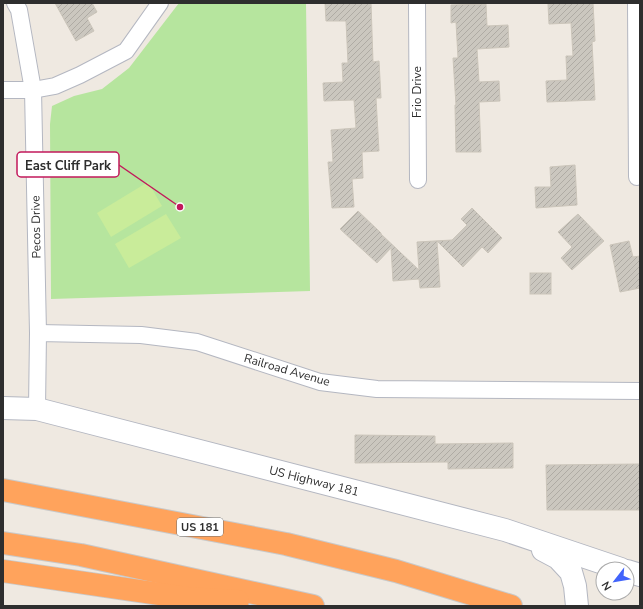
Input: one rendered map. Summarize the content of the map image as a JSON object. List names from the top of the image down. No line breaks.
{"streets":{"highway":["US 181"],"main road":["US Highway 181"],"street":["Frio Drive","Pecos Drive","Railroad Avenue"]},"crossings":[["Pecos Drive","Railroad Avenue"]],"places":["East Cliff Park"],"north":"bottom left"}
